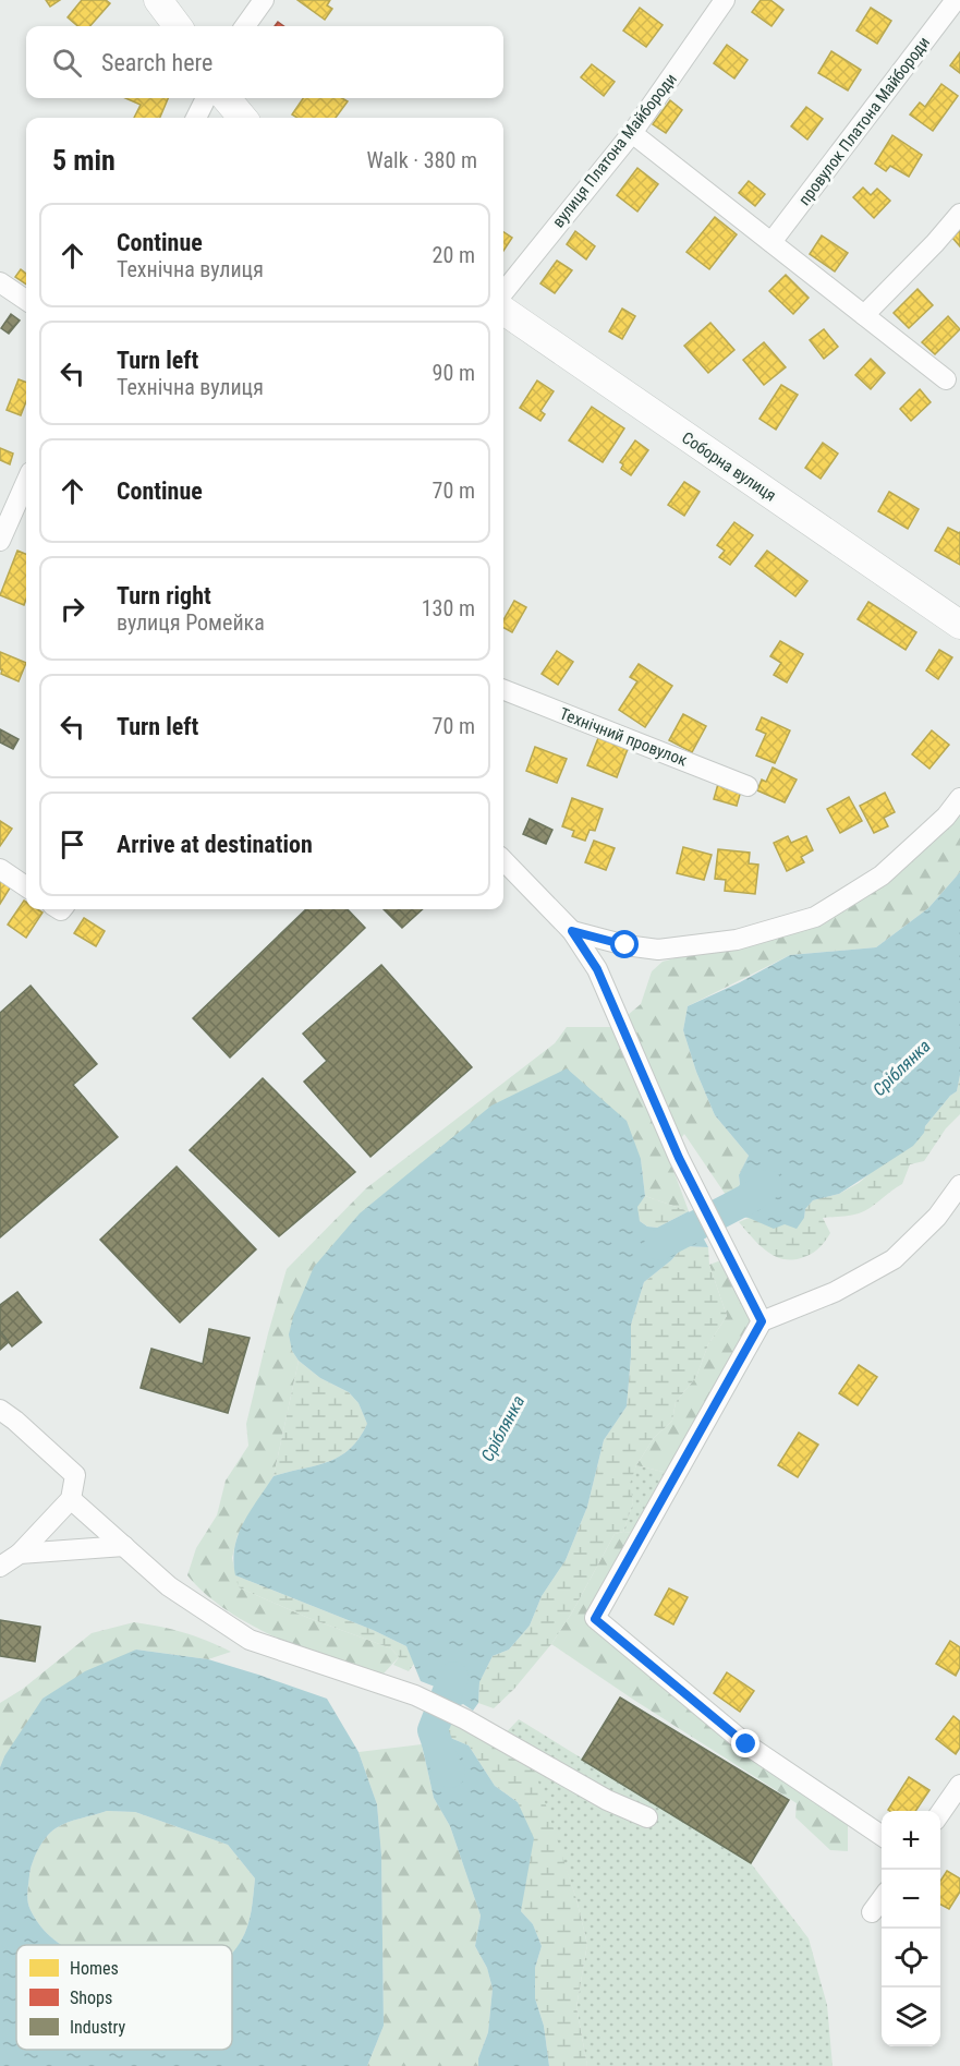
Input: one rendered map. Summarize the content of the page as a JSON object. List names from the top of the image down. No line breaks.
{"streets":{"main road":["Соборна вулиця"],"street":["провулок Платона Майбороди","вулиця Платона Майбороди","Технічний провулок"]},"water":["Сріблянка"],"legend":["Homes","Shops","Industry"],"page":{"search":"Search here","heading":["5 min","Walk · 380 m"],"list":[["Continue","Технічна вулиця","20 m"],["Turn left","Технічна вулиця","90 m"],["Continue","70 m"],["Turn right","вулиця Ромейка","130 m"],["Turn left","70 m"],"Arrive at destination"],"map_buttons":["+","−"]}}
